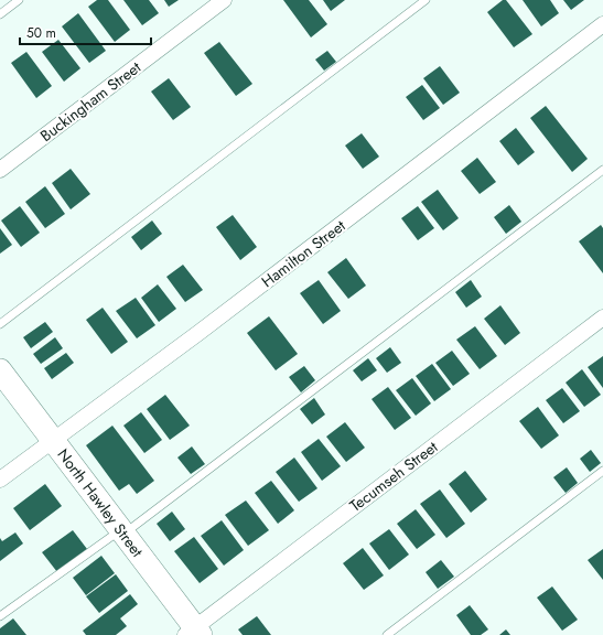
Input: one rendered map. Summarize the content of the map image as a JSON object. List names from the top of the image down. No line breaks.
{"streets":{"street":["Buckingham Street","Hamilton Street","Tecumseh Street","North Hawley Street"]},"crossings":[["Hamilton Street","North Hawley Street"],["Tecumseh Street","North Hawley Street"]],"scale_bar":"50 m"}
